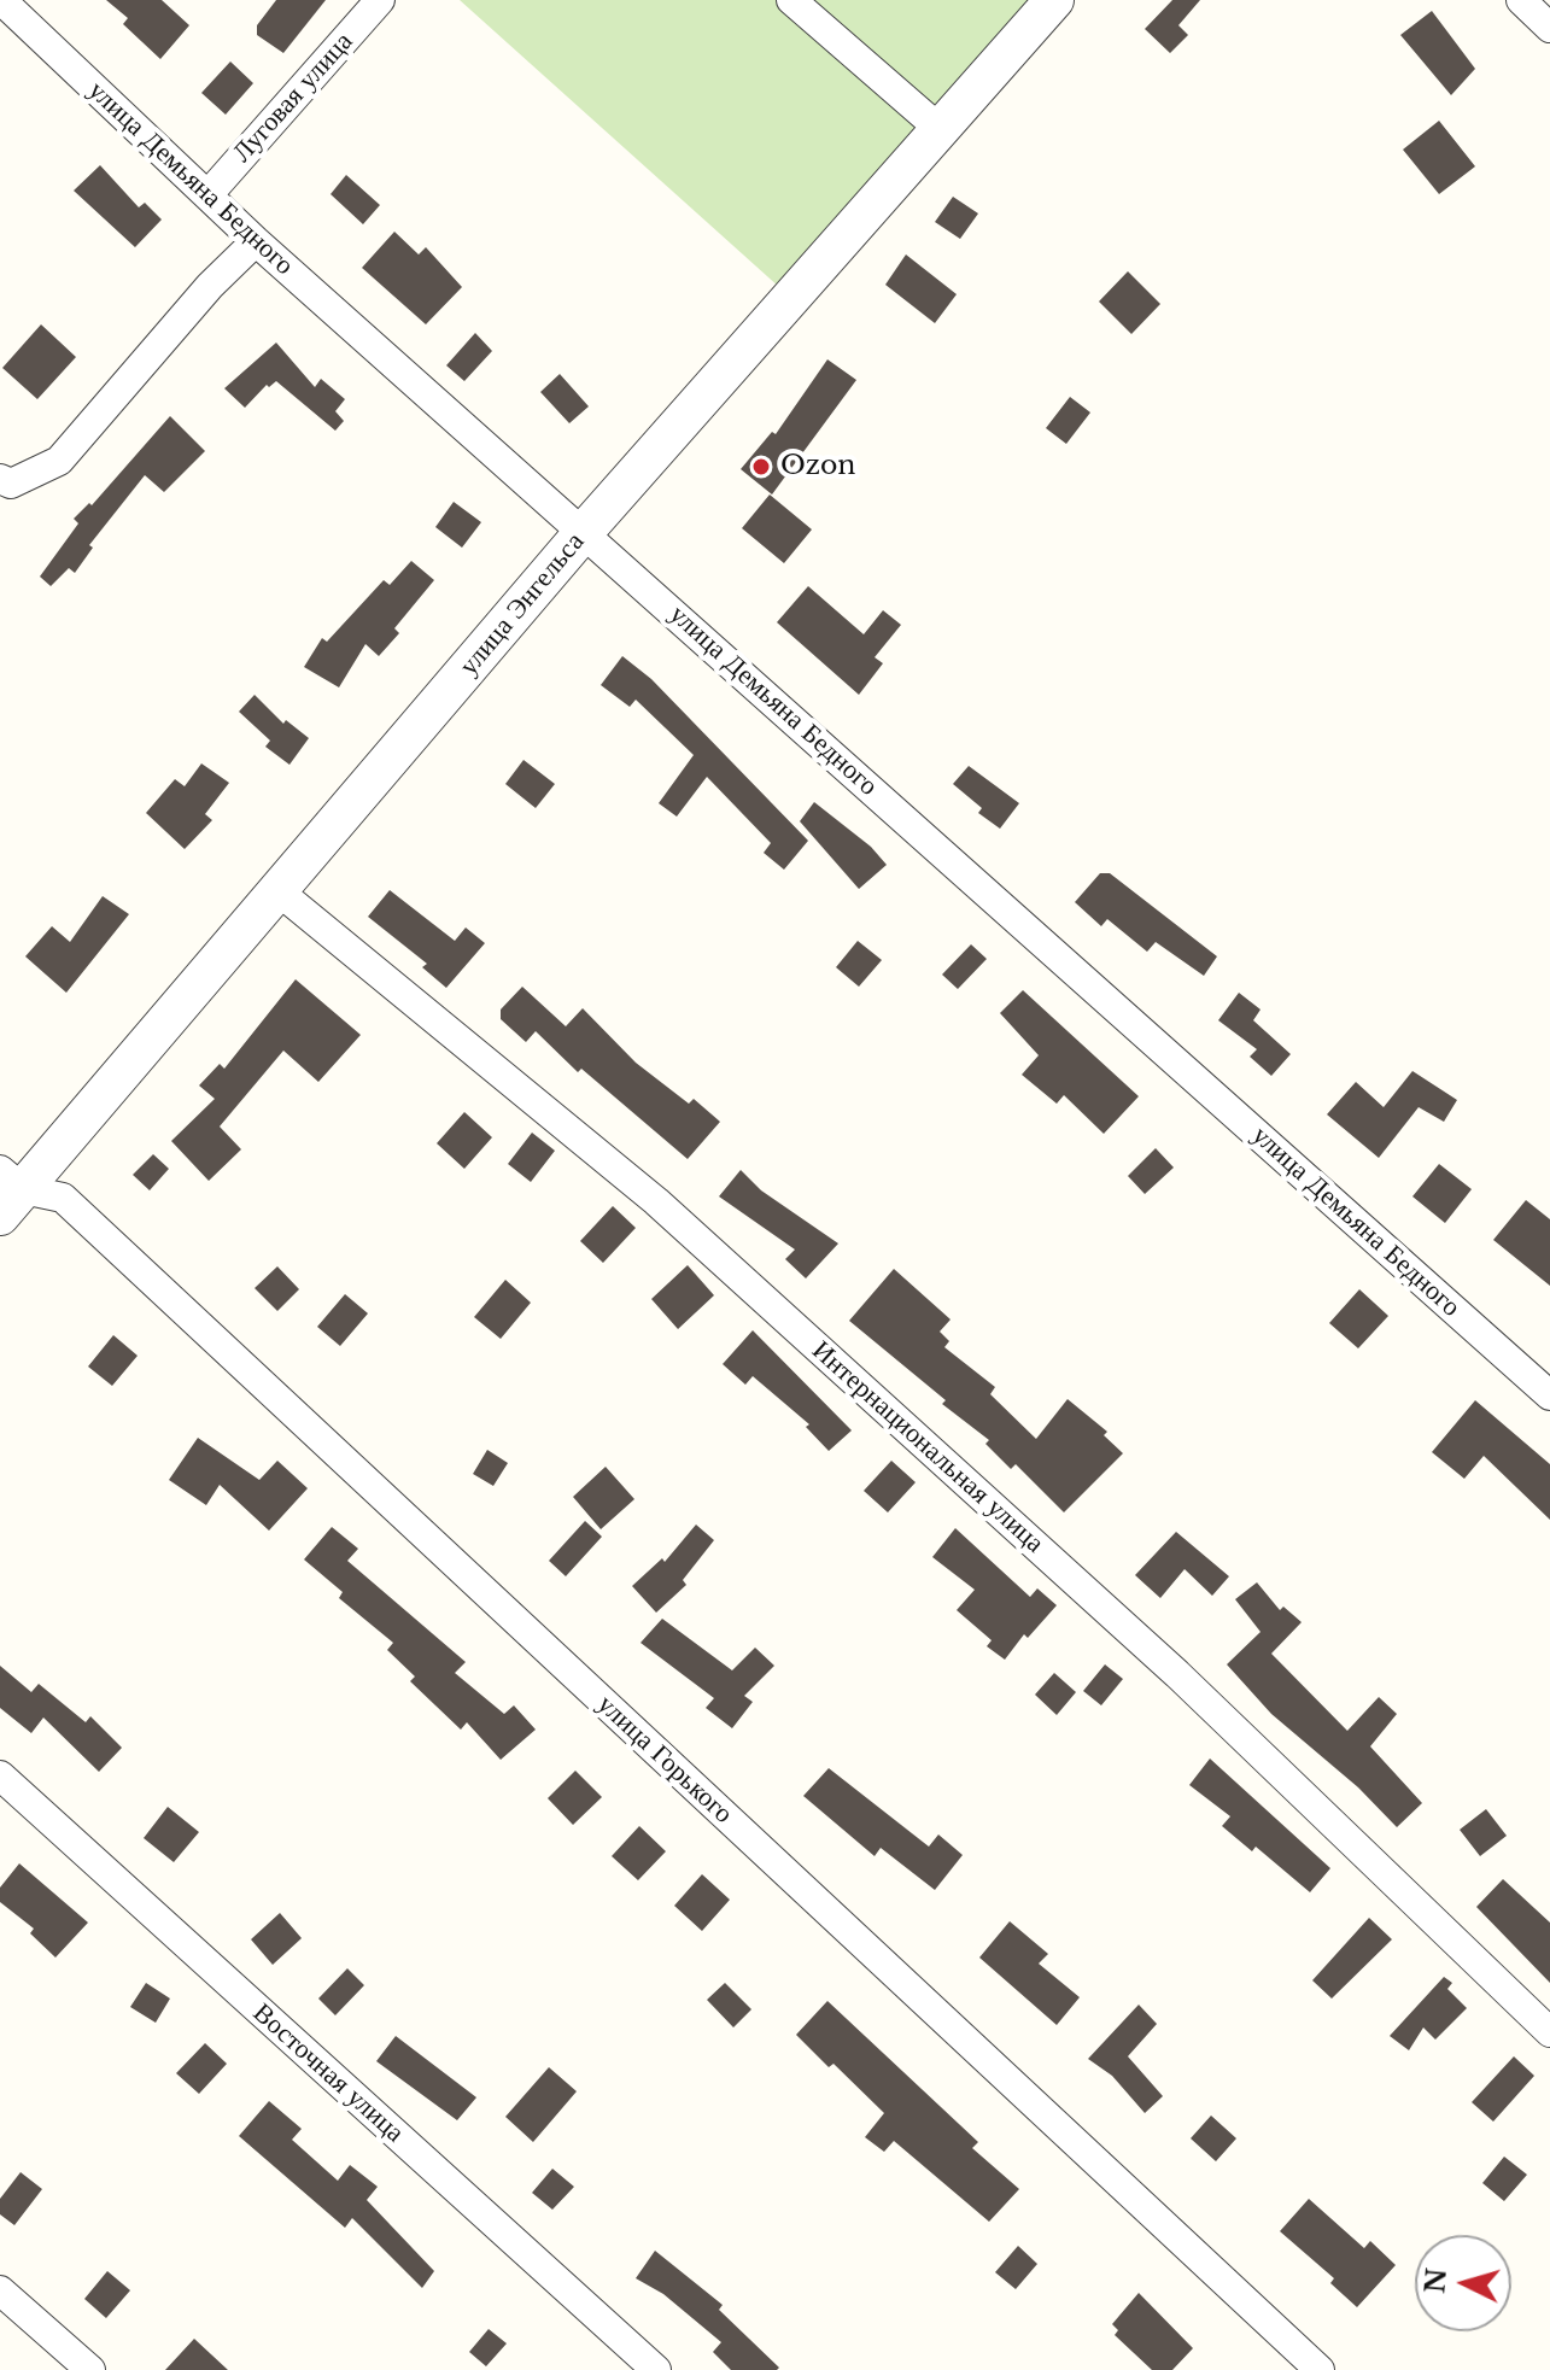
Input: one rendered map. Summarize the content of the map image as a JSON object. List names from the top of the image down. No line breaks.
{"streets":{"street":["Луговая улица","улица Демьяна Бедного","улица Энгельса","Интернациональная улица","улица Горького","Восточная улица"]},"crossings":[["Луговая улица","улица Демьяна Бедного"],["улица Демьяна Бедного","улица Энгельса"],["улица Энгельса","Интернациональная улица"],["улица Энгельса","улица Горького"]],"places":["Ozon"],"north":"left"}
